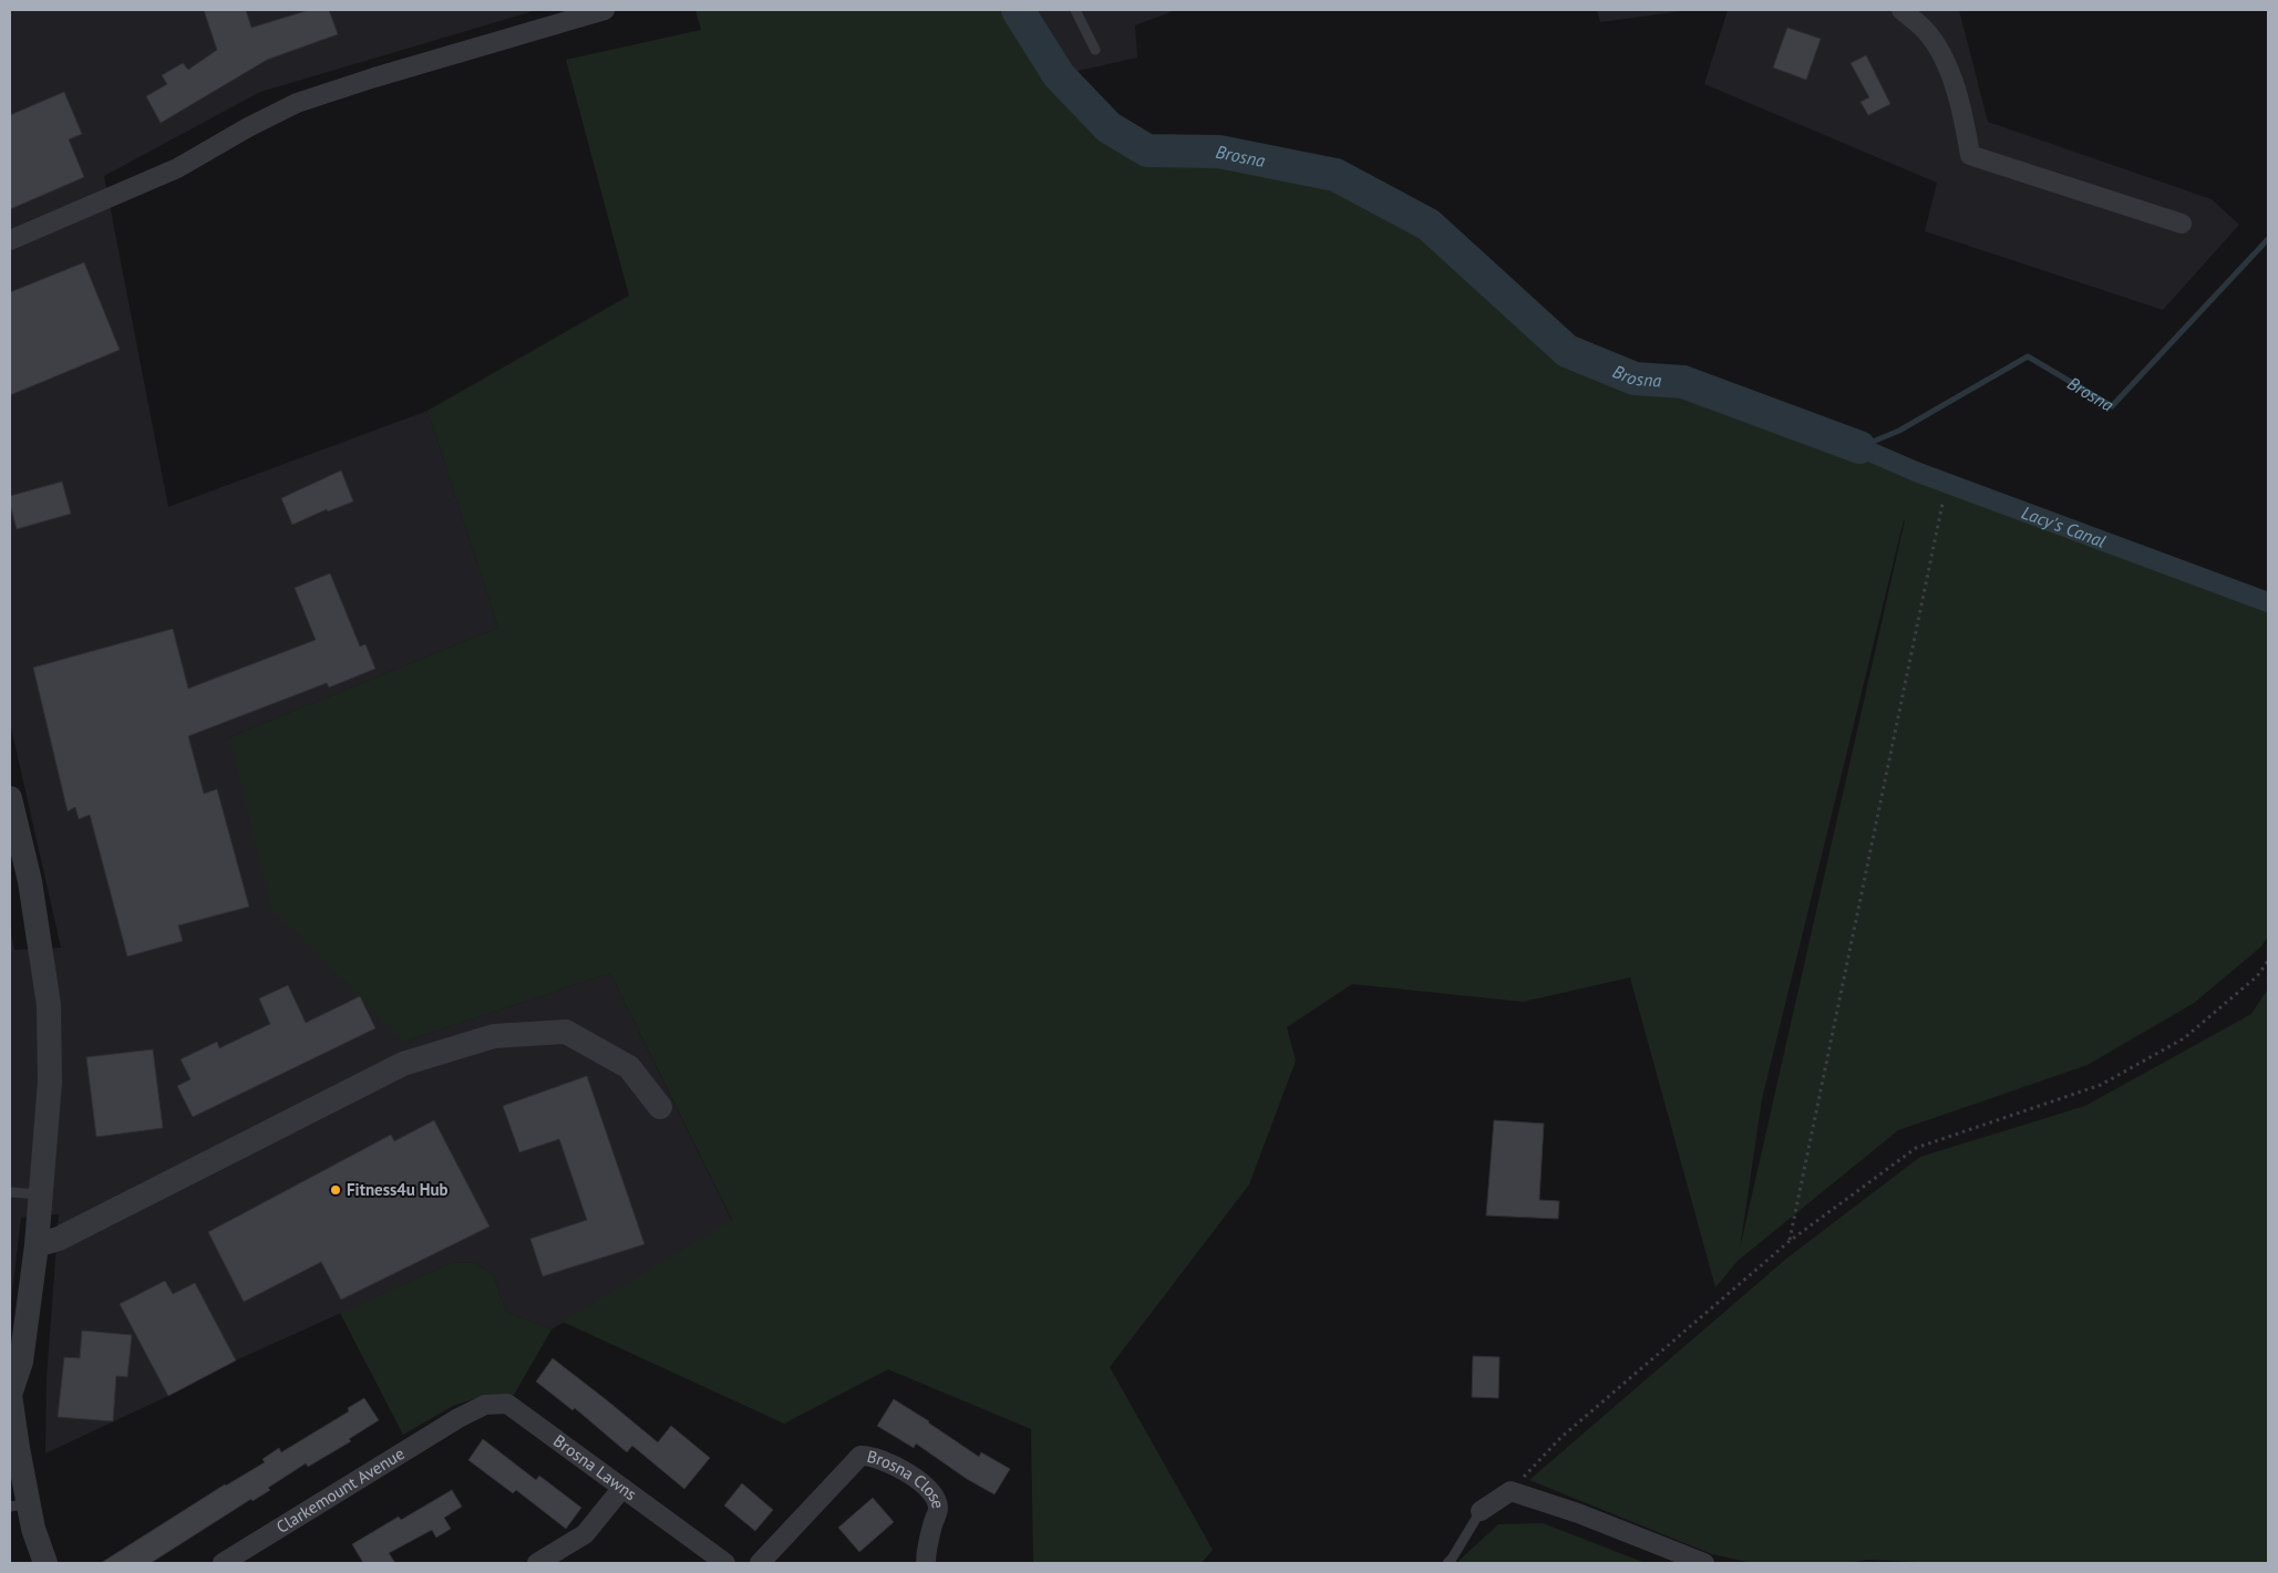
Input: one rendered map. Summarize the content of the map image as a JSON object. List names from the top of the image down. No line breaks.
{"streets":{"street":["Brosna Lawns","Brosna Close","Clarkemount Avenue"]},"crossings":[["Brosna Lawns","Clarkemount Avenue"]],"water":["Brosna","Lacy's Canal"],"places":["Fitness4u Hub"]}
